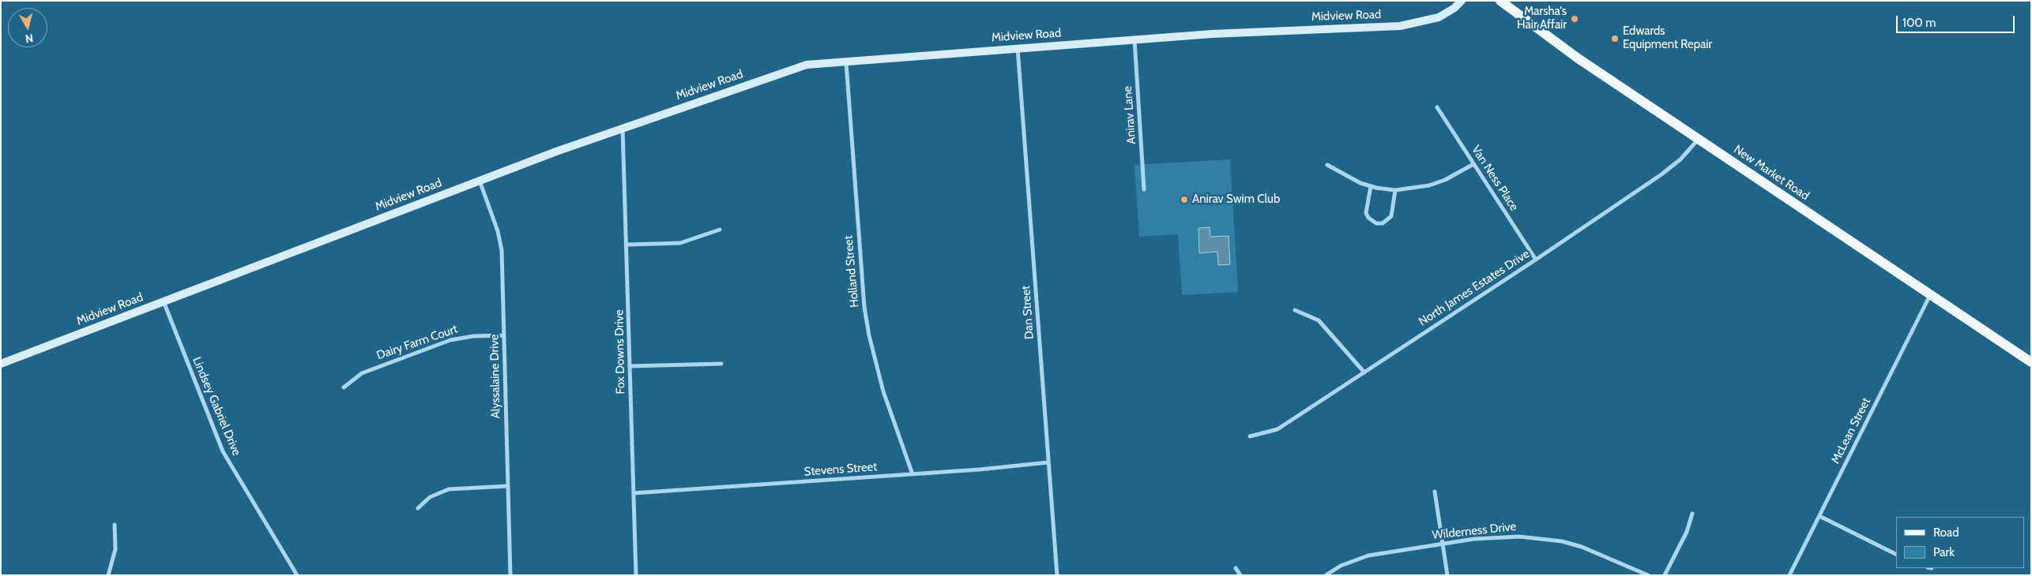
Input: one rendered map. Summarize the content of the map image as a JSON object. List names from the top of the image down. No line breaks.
{"streets":{"main road":["New Market Road"],"street":["Midview Road","Anirav Lane","Van Ness Place","Holland Street","North James Estates Drive","Dan Street","Dairy Farm Court","Fox Downs Drive","Alyssalaine Drive","Lindsey Gabriel Drive","McLean Street","Stevens Street","Wilderness Drive"]},"crossings":[["Midview Road","Anirav Lane"],["Midview Road","Holland Street"],["Midview Road","Dan Street"],["Midview Road","Fox Downs Drive"],["Midview Road","Alyssalaine Drive"],["Midview Road","Lindsey Gabriel Drive"],["New Market Road","North James Estates Drive"],["New Market Road","McLean Street"],["Van Ness Place","North James Estates Drive"],["Holland Street","Stevens Street"],["Dan Street","Stevens Street"],["Dairy Farm Court","Alyssalaine Drive"],["Fox Downs Drive","Stevens Street"]],"places":["Marsha's Hair Affair","Edwards Equipment Repair","Anirav Swim Club"],"legend":["Road","Park"],"scale_bar":"100 m","north":"bottom"}
